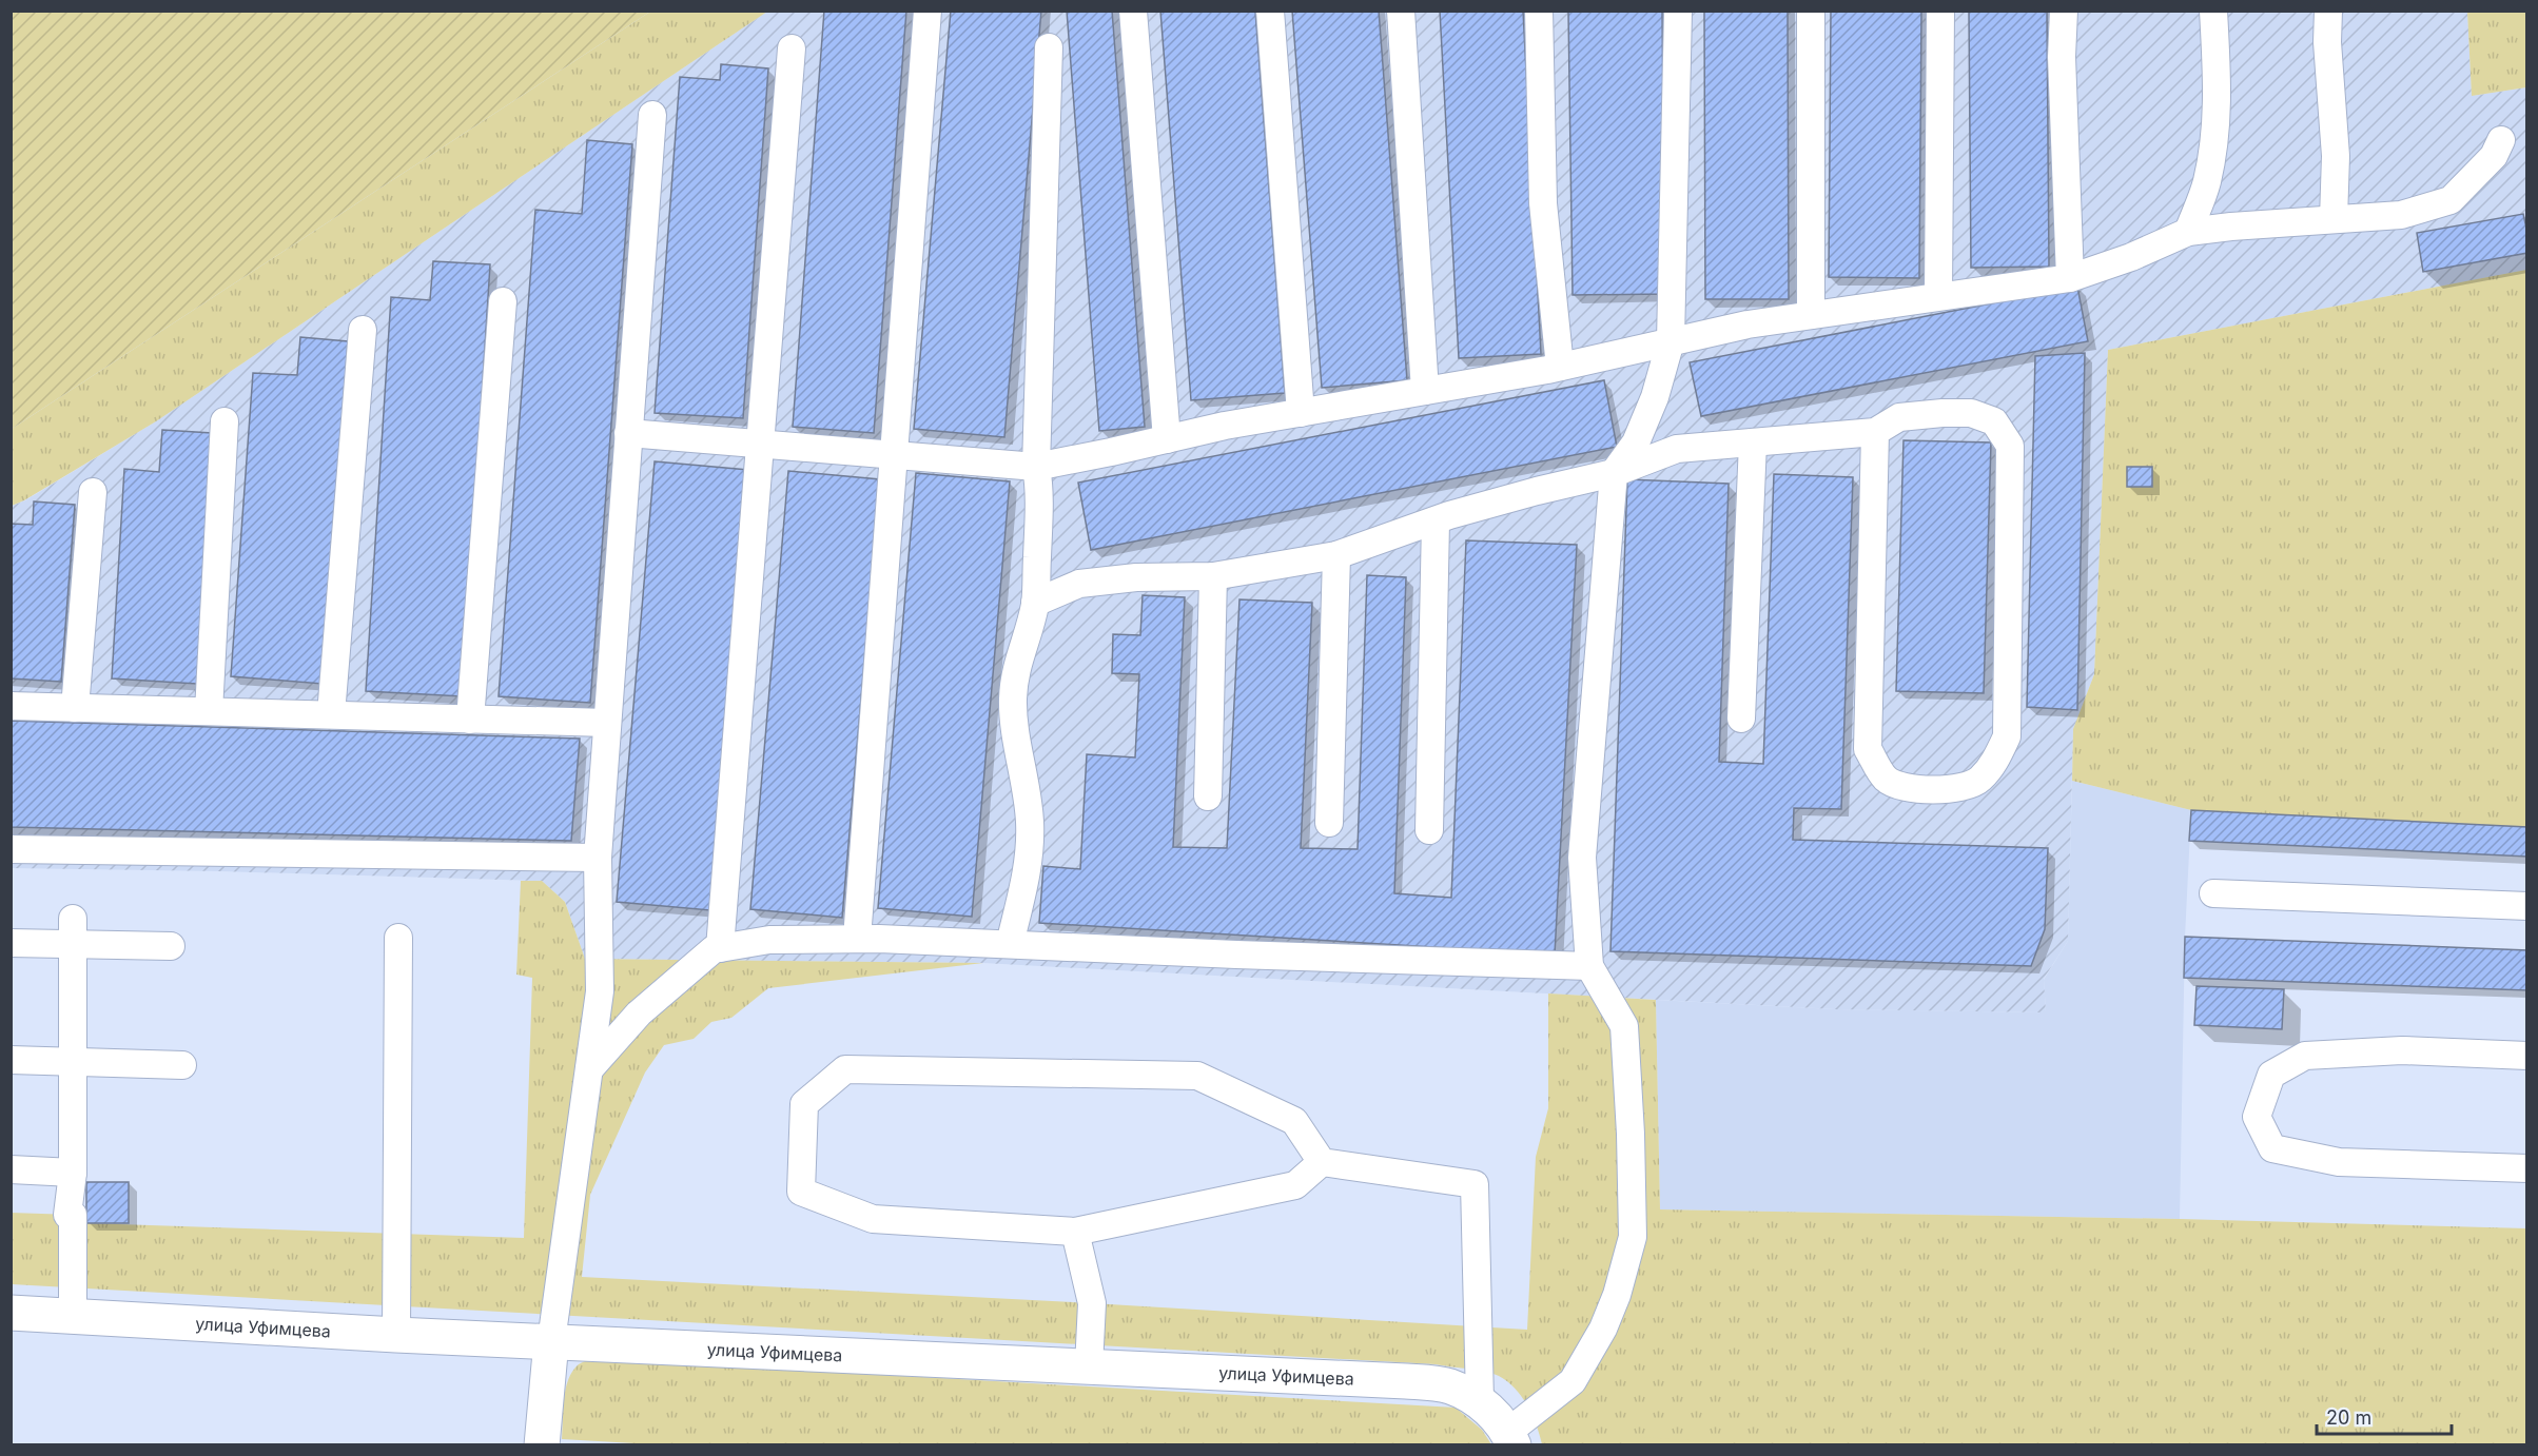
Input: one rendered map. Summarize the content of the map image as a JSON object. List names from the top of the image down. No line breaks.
{"streets":{"street":["улица Уфимцева"]},"scale_bar":"20 m"}
